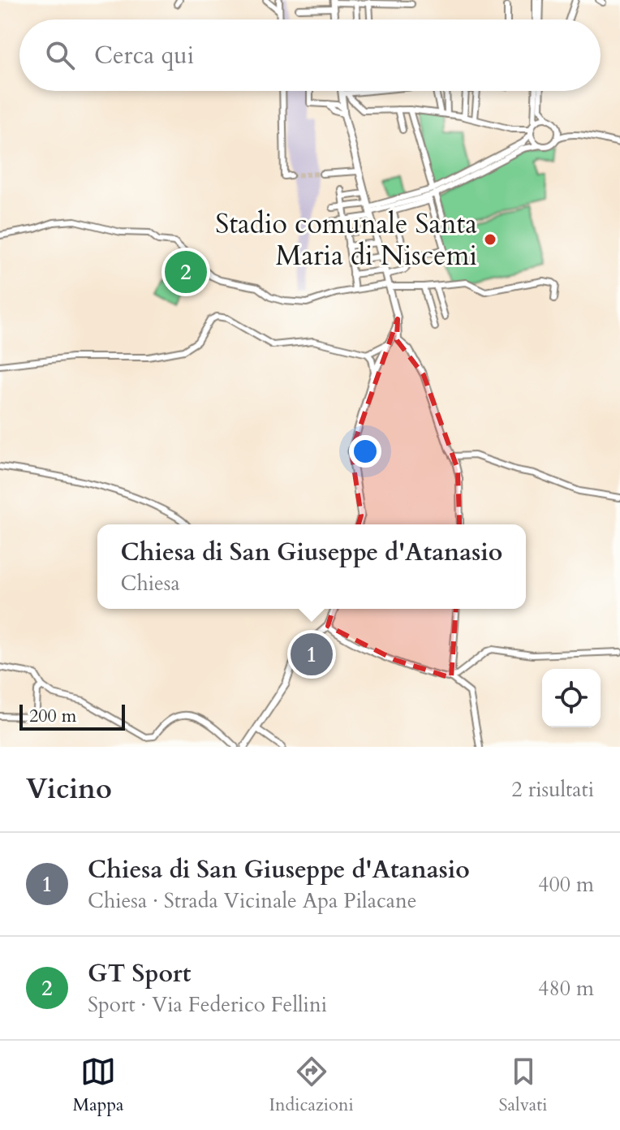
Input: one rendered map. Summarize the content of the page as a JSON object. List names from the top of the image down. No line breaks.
{"places":["Stadio comunale Santa Maria di Niscemi"],"scale_bar":"200 m","page":{"search":"Cerca qui","pins":["2","1"],"popup":["Chiesa di San Giuseppe d'Atanasio","Chiesa"],"scale":"200 m","heading":["Vicino","2 risultati"],"list":[{"mark":"1","name":"Chiesa di San Giuseppe d'Atanasio","note":"Chiesa · Strada Vicinale Apa Pilacane","value":"400 m"},{"mark":"2","name":"GT Sport","note":"Sport · Via Federico Fellini","value":"480 m"}],"nav":["Mappa","Indicazioni","Salvati"]}}
